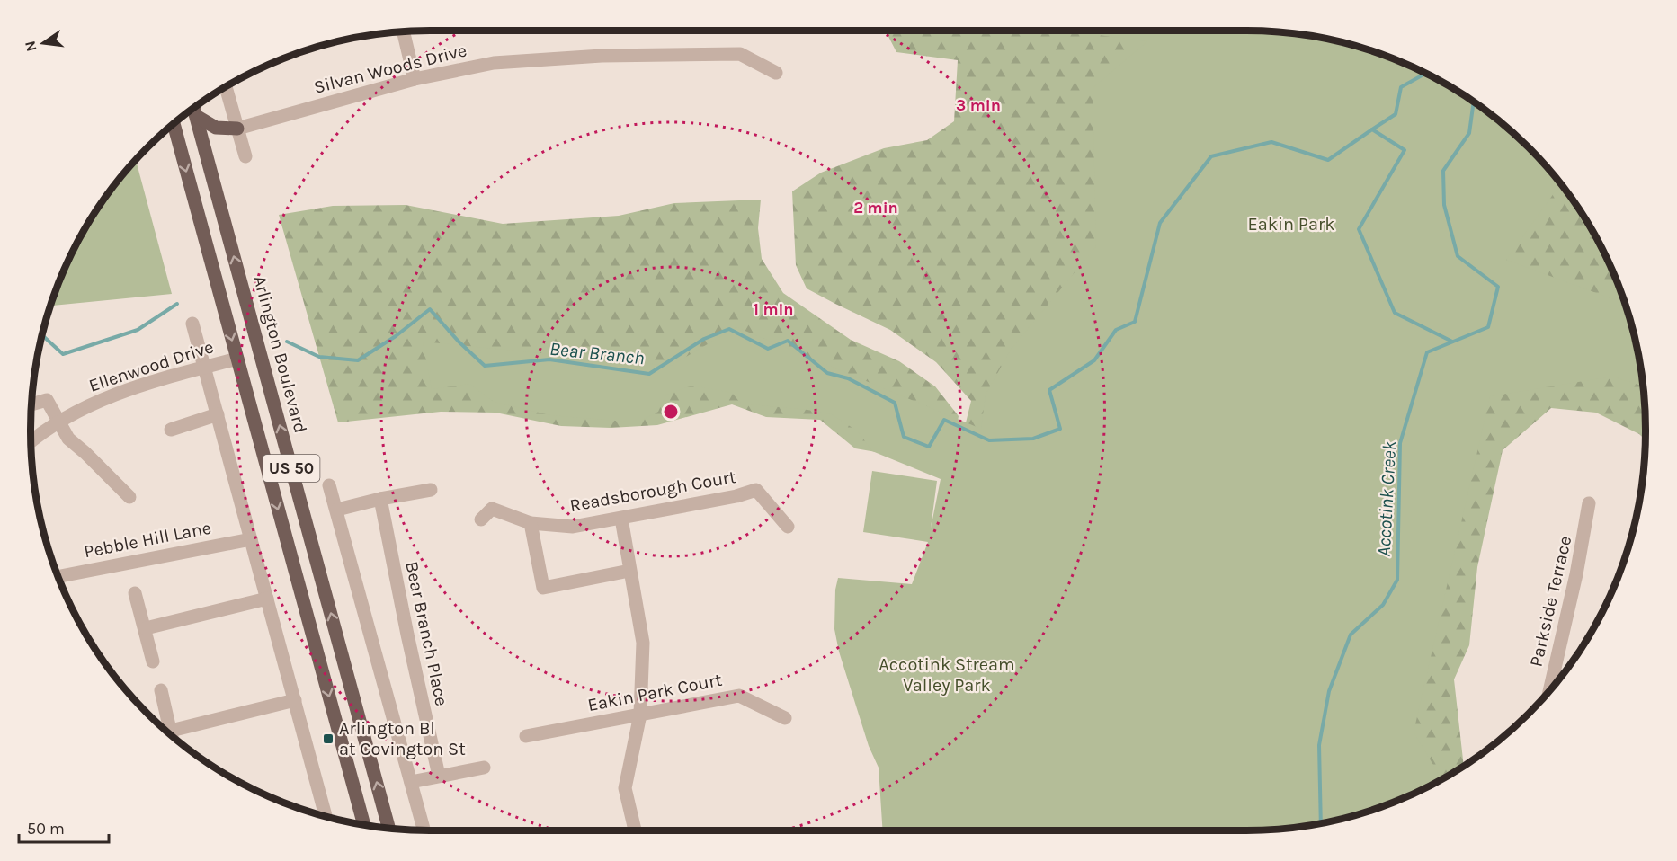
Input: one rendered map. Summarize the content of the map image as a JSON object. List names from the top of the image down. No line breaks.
{"streets":{"main road":["Arlington Boulevard","US 50"],"street":["Silvan Woods Drive","Ellenwood Drive","Readsborough Court","Pebble Hill Lane","Parkside Terrace","Bear Branch Place","Eakin Park Court"]},"crossings":[["Ellenwood Drive","US 50"]],"water":["Bear Branch","Accotink Creek"],"parks":["Eakin Park","Accotink Stream Valley Park"],"places":{"transit":["Arlington Bl at Covington St"]},"scale_bar":"50 m","north":"left","rings":["3 min","2 min","1 min"]}
